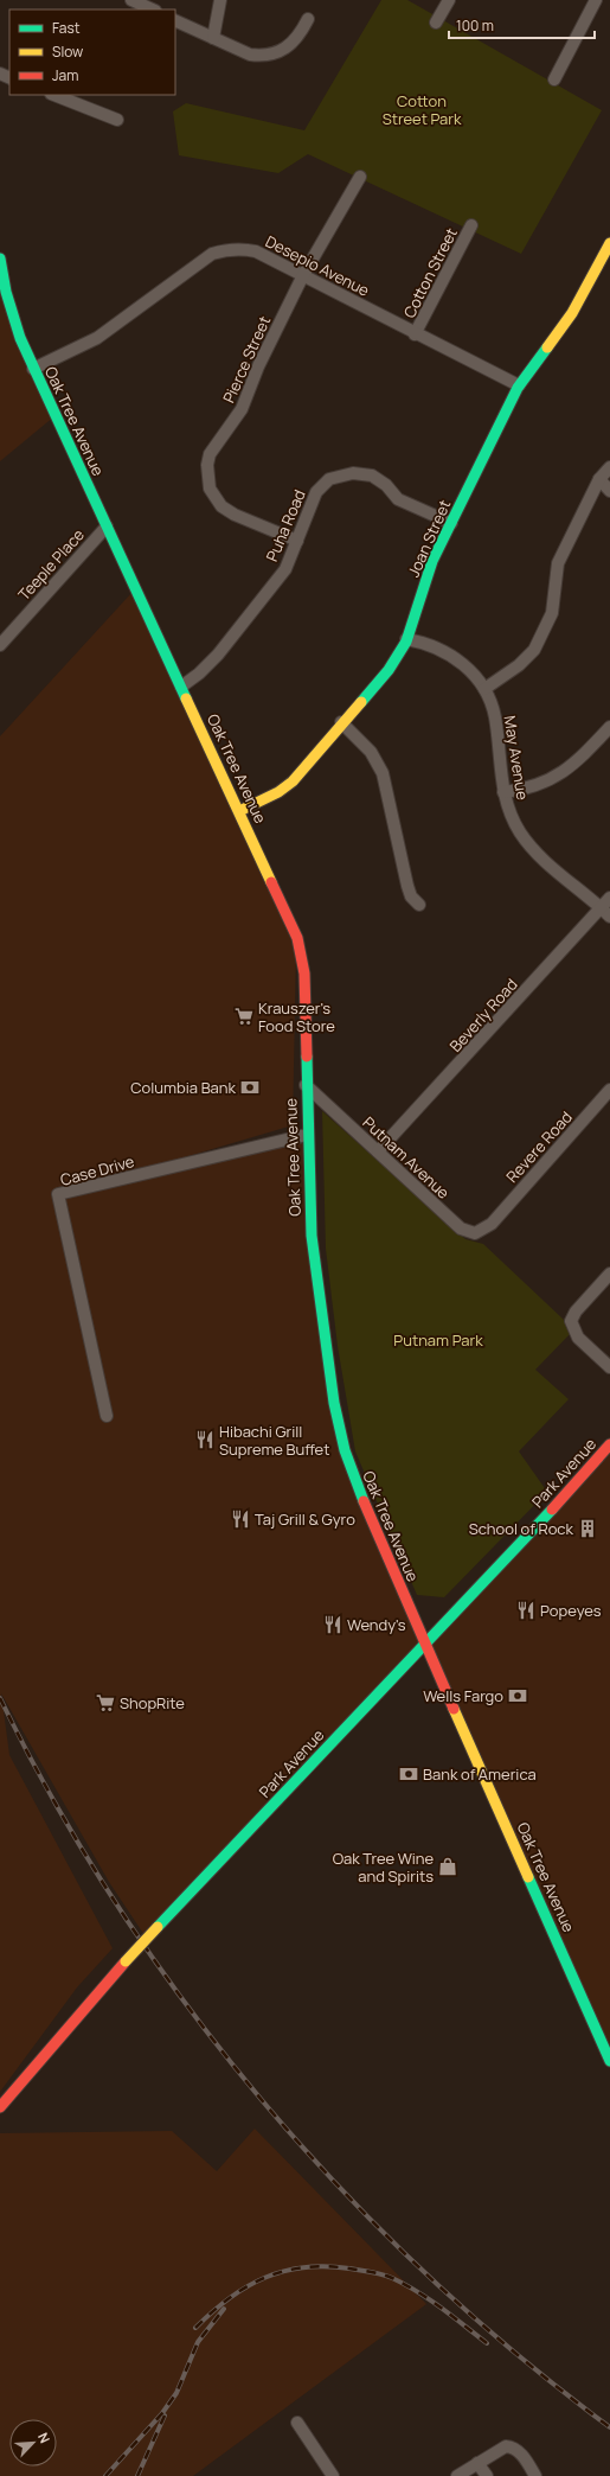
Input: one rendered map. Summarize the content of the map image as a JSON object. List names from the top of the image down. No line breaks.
{"streets":{"street":["Desepio Avenue","Cotton Street","Pierce Street","Oak Tree Avenue","Puha Road","Joan Street","Teeple Place","May Avenue","Beverly Road","Revere Road","Putnam Avenue","Case Drive","Park Avenue"]},"crossings":[["Desepio Avenue","Cotton Street"],["Desepio Avenue","Pierce Street"],["Desepio Avenue","Oak Tree Avenue"],["Desepio Avenue","Joan Street"],["Pierce Street","Puha Road"],["Oak Tree Avenue","Puha Road"],["Oak Tree Avenue","Joan Street"],["Oak Tree Avenue","Teeple Place"],["Oak Tree Avenue","Putnam Avenue"],["Oak Tree Avenue","Case Drive"],["Oak Tree Avenue","Park Avenue"],["Puha Road","Joan Street"],["Joan Street","May Avenue"],["May Avenue","Beverly Road"],["Beverly Road","Putnam Avenue"],["Revere Road","Putnam Avenue"]],"parks":["Cotton Street Park","Putnam Park"],"places":{"supermarket":["Krauszer's Food Store","ShopRite"],"bank":["Columbia Bank","Wells Fargo","Bank of America"],"restaurant":["Hibachi Grill Supreme Buffet","Taj Grill & Gyro","Popeyes","Wendy's"],"building":["School of Rock"],"shop":["Oak Tree Wine and Spirits"]},"legend":["Fast","Slow","Jam"],"scale_bar":"100 m","north":"top right"}
